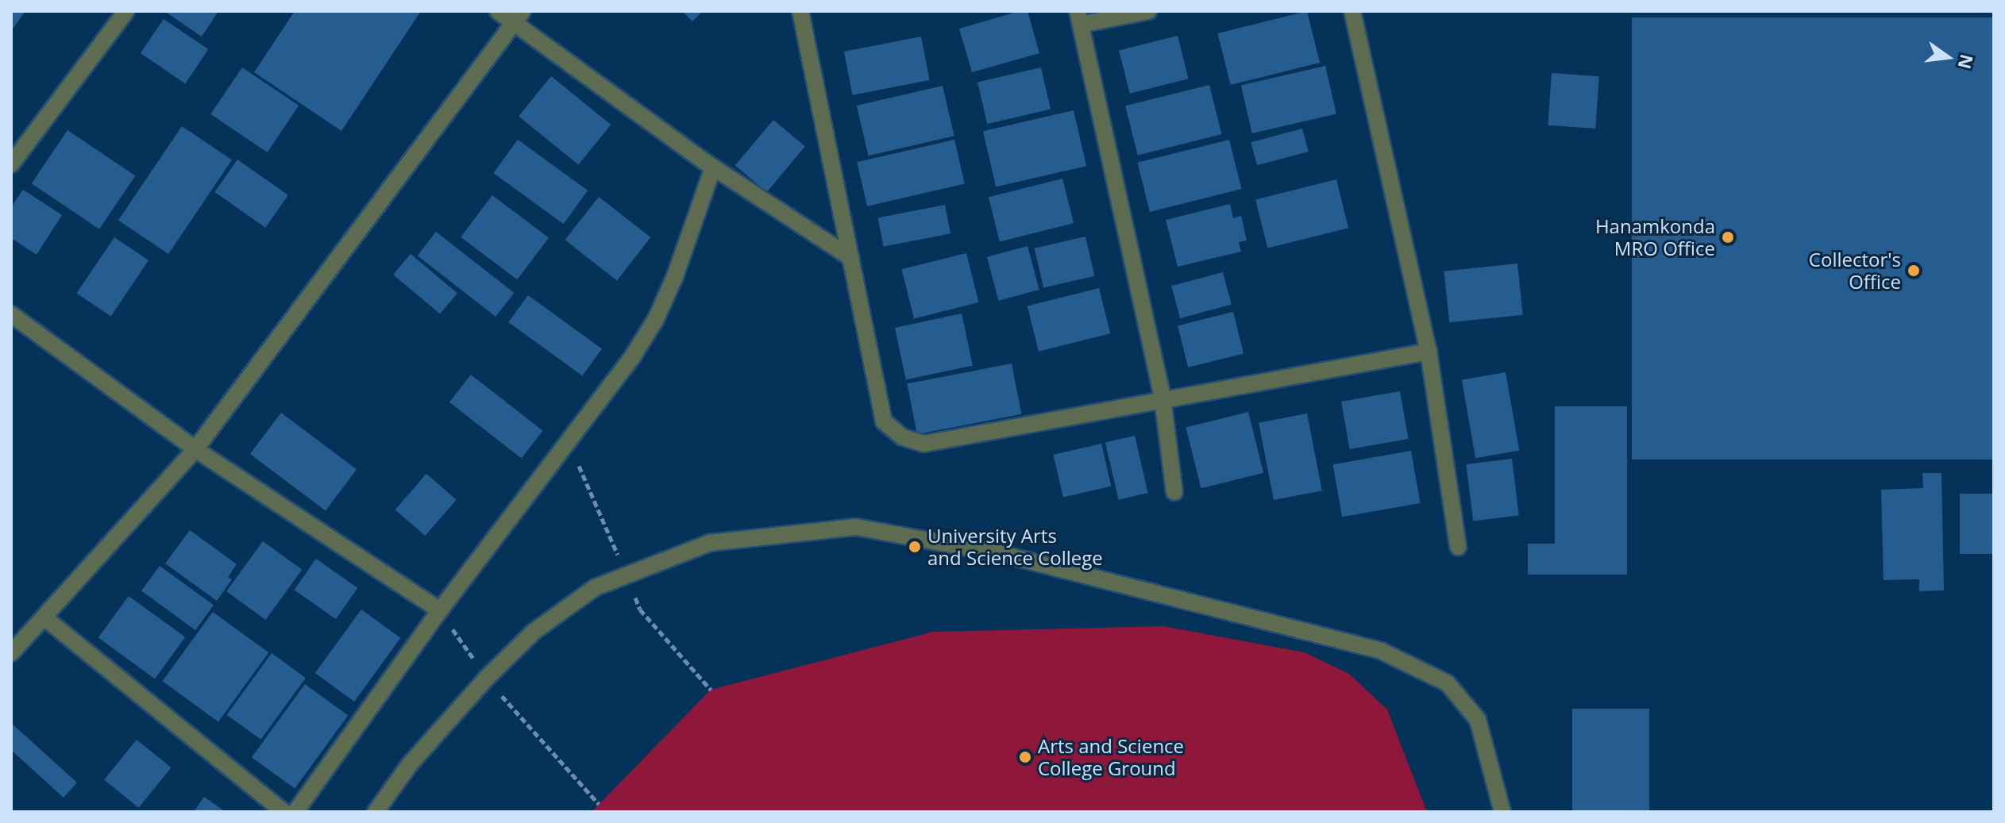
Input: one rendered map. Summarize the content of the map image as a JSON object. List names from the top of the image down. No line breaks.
{"places":["Hanamkonda MRO Office","Collector's Office","University Arts and Science College","Arts and Science College Ground"],"north":"right"}
